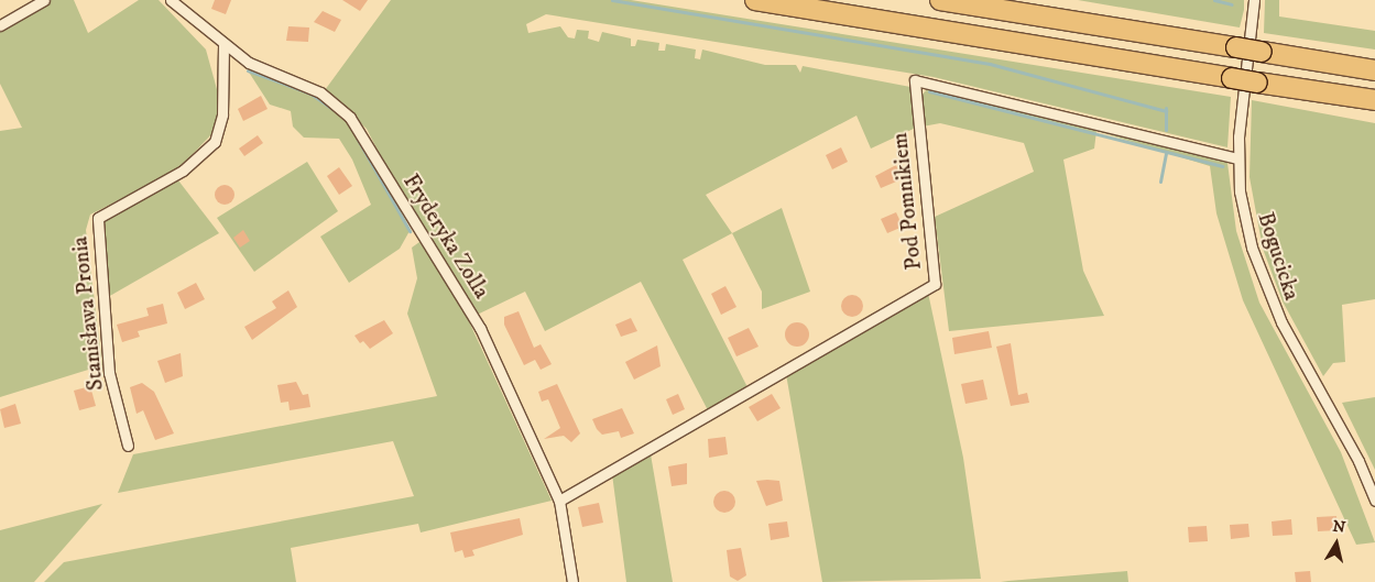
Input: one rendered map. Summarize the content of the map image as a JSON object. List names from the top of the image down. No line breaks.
{"streets":{"street":["Pod Pomnikiem","Fryderyka Zolla","Bogucicka","Stanisława Pronia"]},"crossings":[["Pod Pomnikiem","Fryderyka Zolla"],["Pod Pomnikiem","Bogucicka"],["Fryderyka Zolla","Stanisława Pronia"]],"north":"top"}
